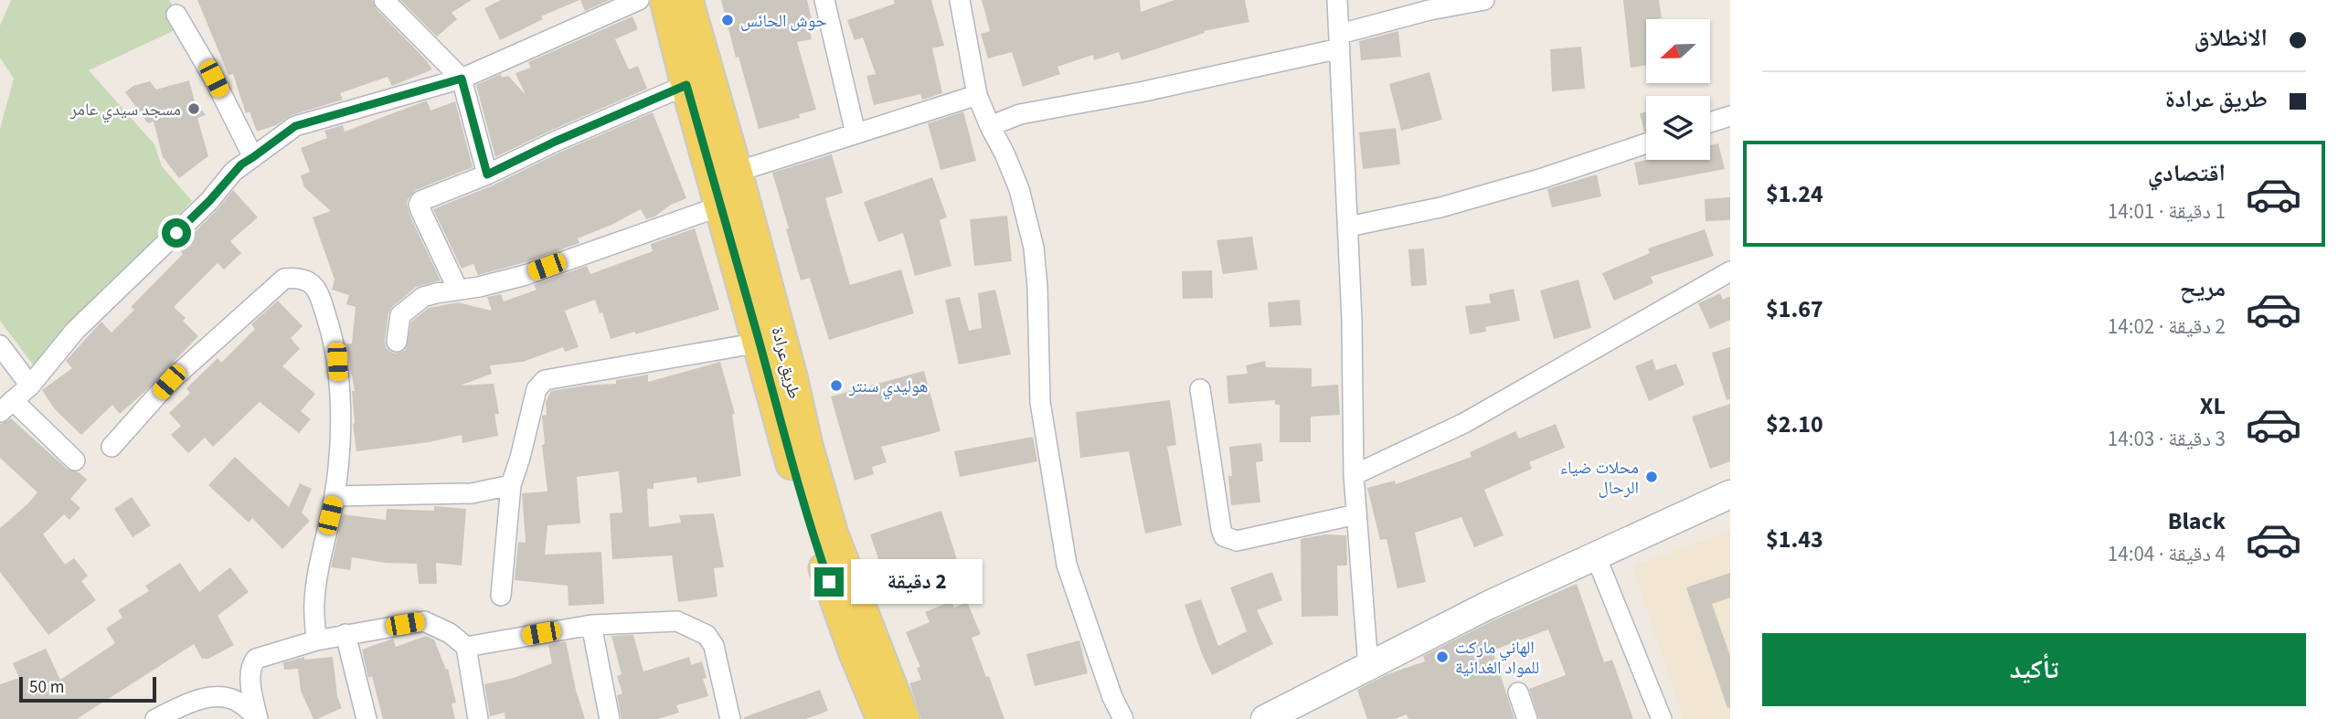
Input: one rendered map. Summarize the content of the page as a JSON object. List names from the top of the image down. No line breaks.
{"streets":{"main road":["طريق عرادة"]},"places":["حوش الحائس","مسجد سيدي عامر","هوليدي سنتر","محلات ضياء الرحال","الهاني ماركت للمواد الغدائية"],"scale_bar":"50 m","north":"left","page":{"banner":["الانطلاق","طريق عرادة"],"list":[{"name":"اقتصادي","note":"1 دقيقة · 14:01","value":"$1.24"},{"name":"مريح","note":"2 دقيقة · 14:02","value":"$1.67"},{"name":"XL","note":"3 دقيقة · 14:03","value":"$2.10"},{"name":"Black","note":"4 دقيقة · 14:04","value":"$1.43"}],"bubble":"2 دقيقة","buttons":"تأكيد","scale":"50 m"}}
